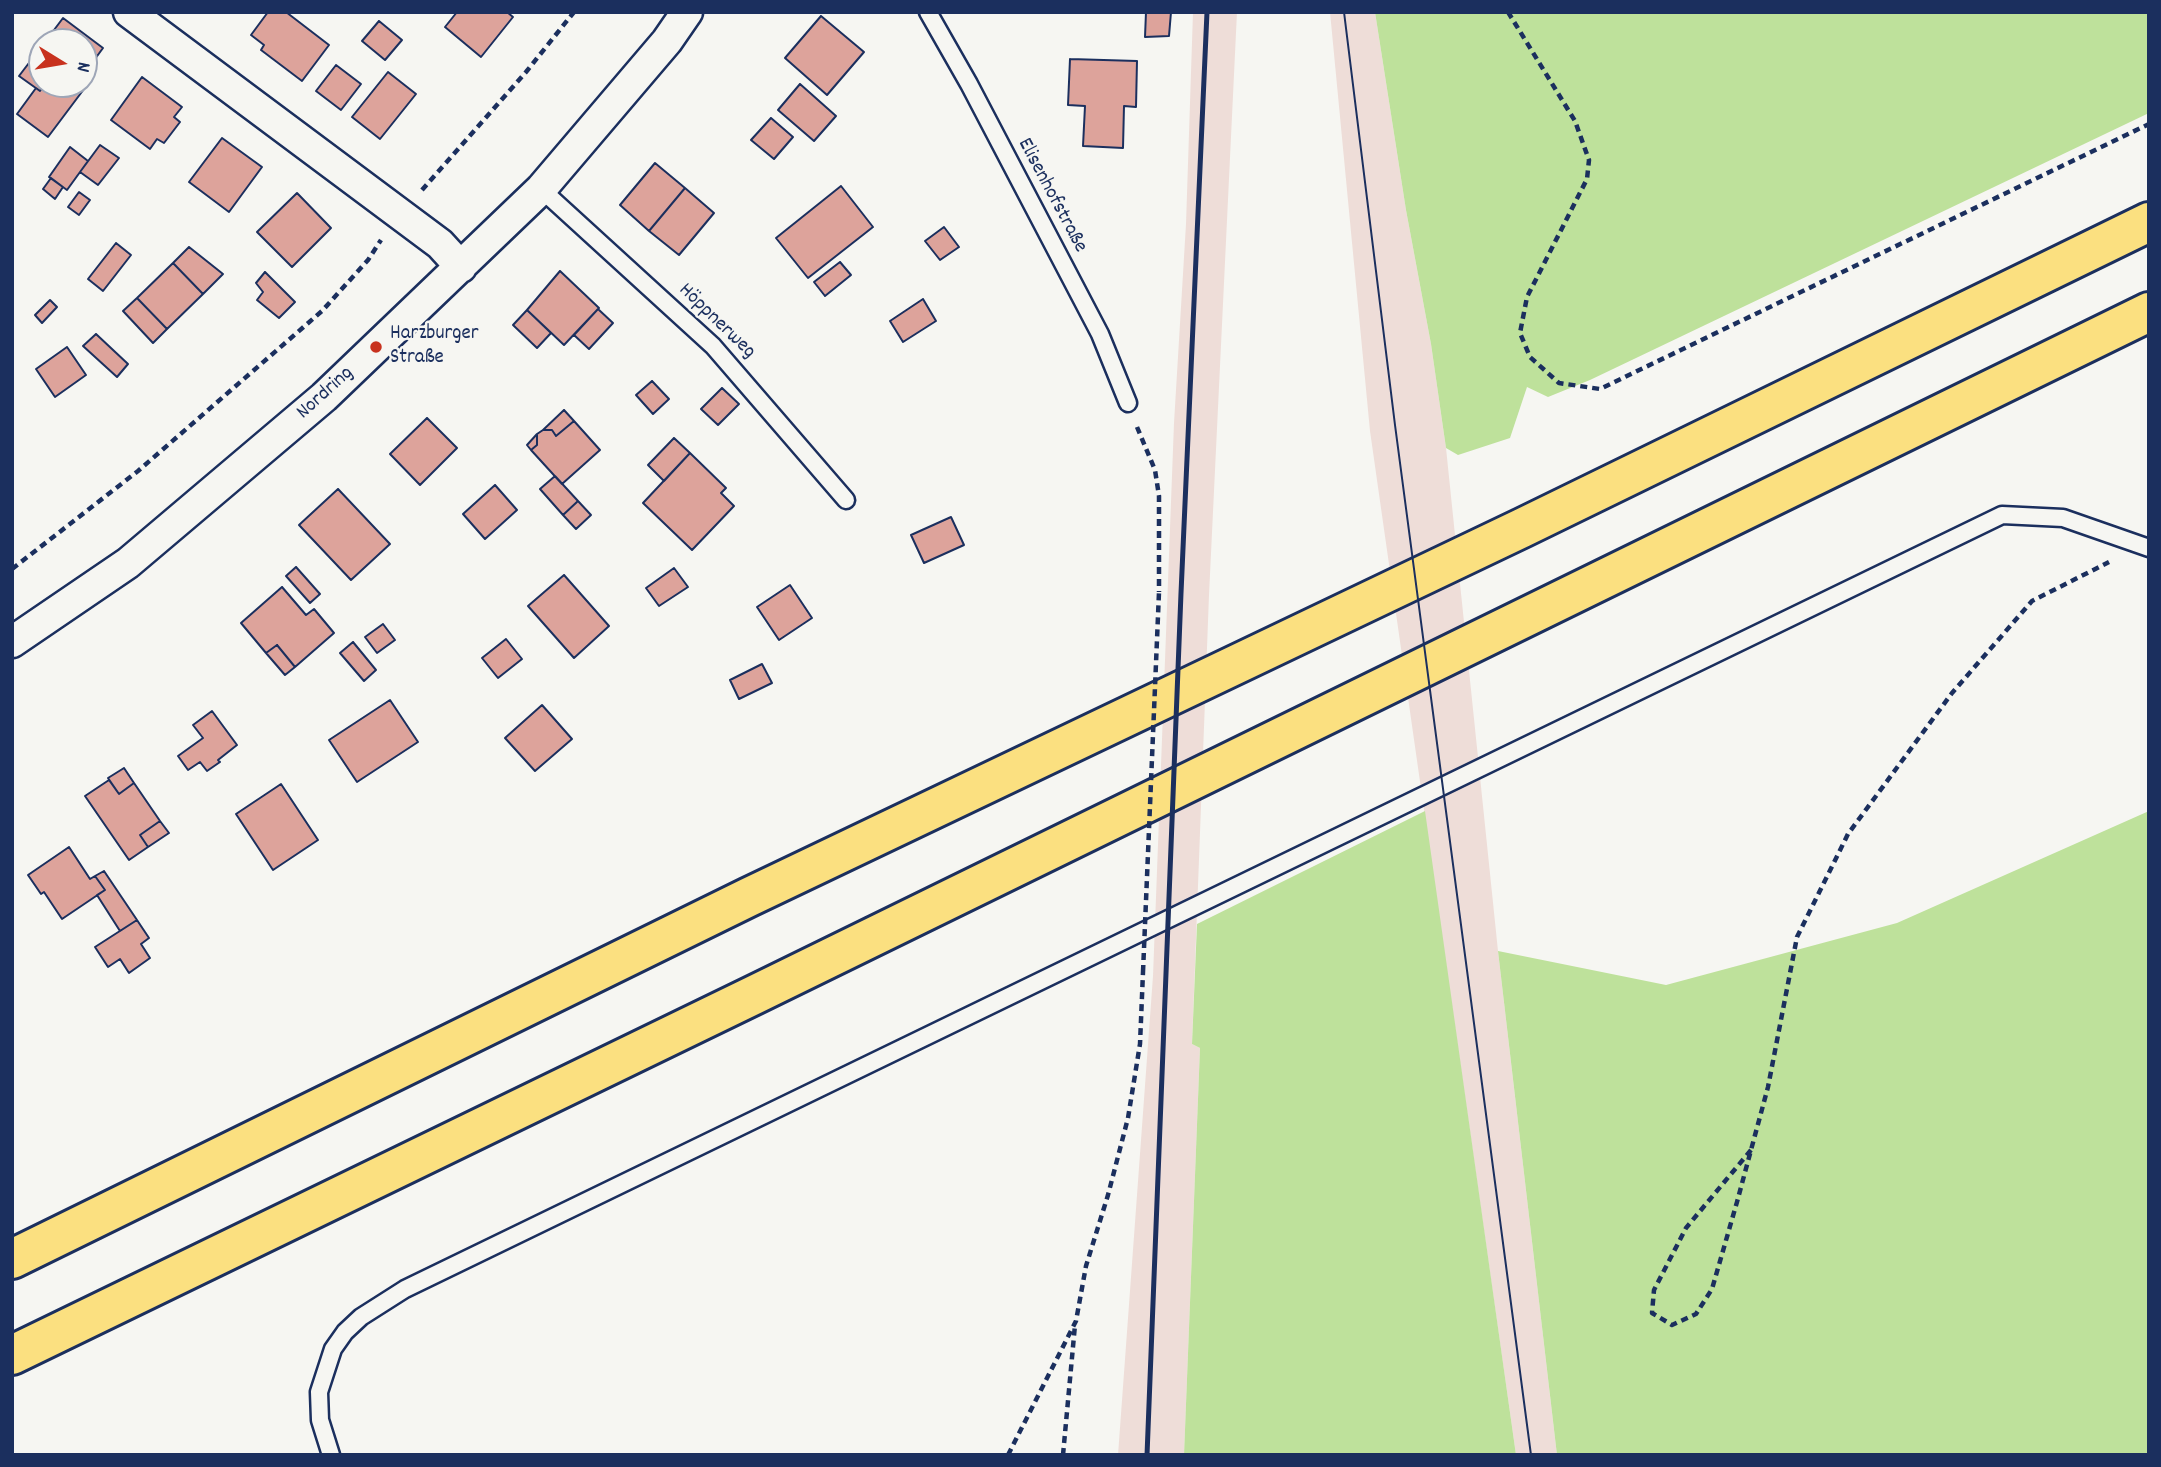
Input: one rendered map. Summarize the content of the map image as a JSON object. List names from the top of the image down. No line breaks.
{"streets":{"street":["Nordring"],"lane":["Elisenhofstraße","Höppnerweg"]},"crossings":[["Höppnerweg","Nordring"]],"places":["Harzburger Straße"],"north":"right"}
